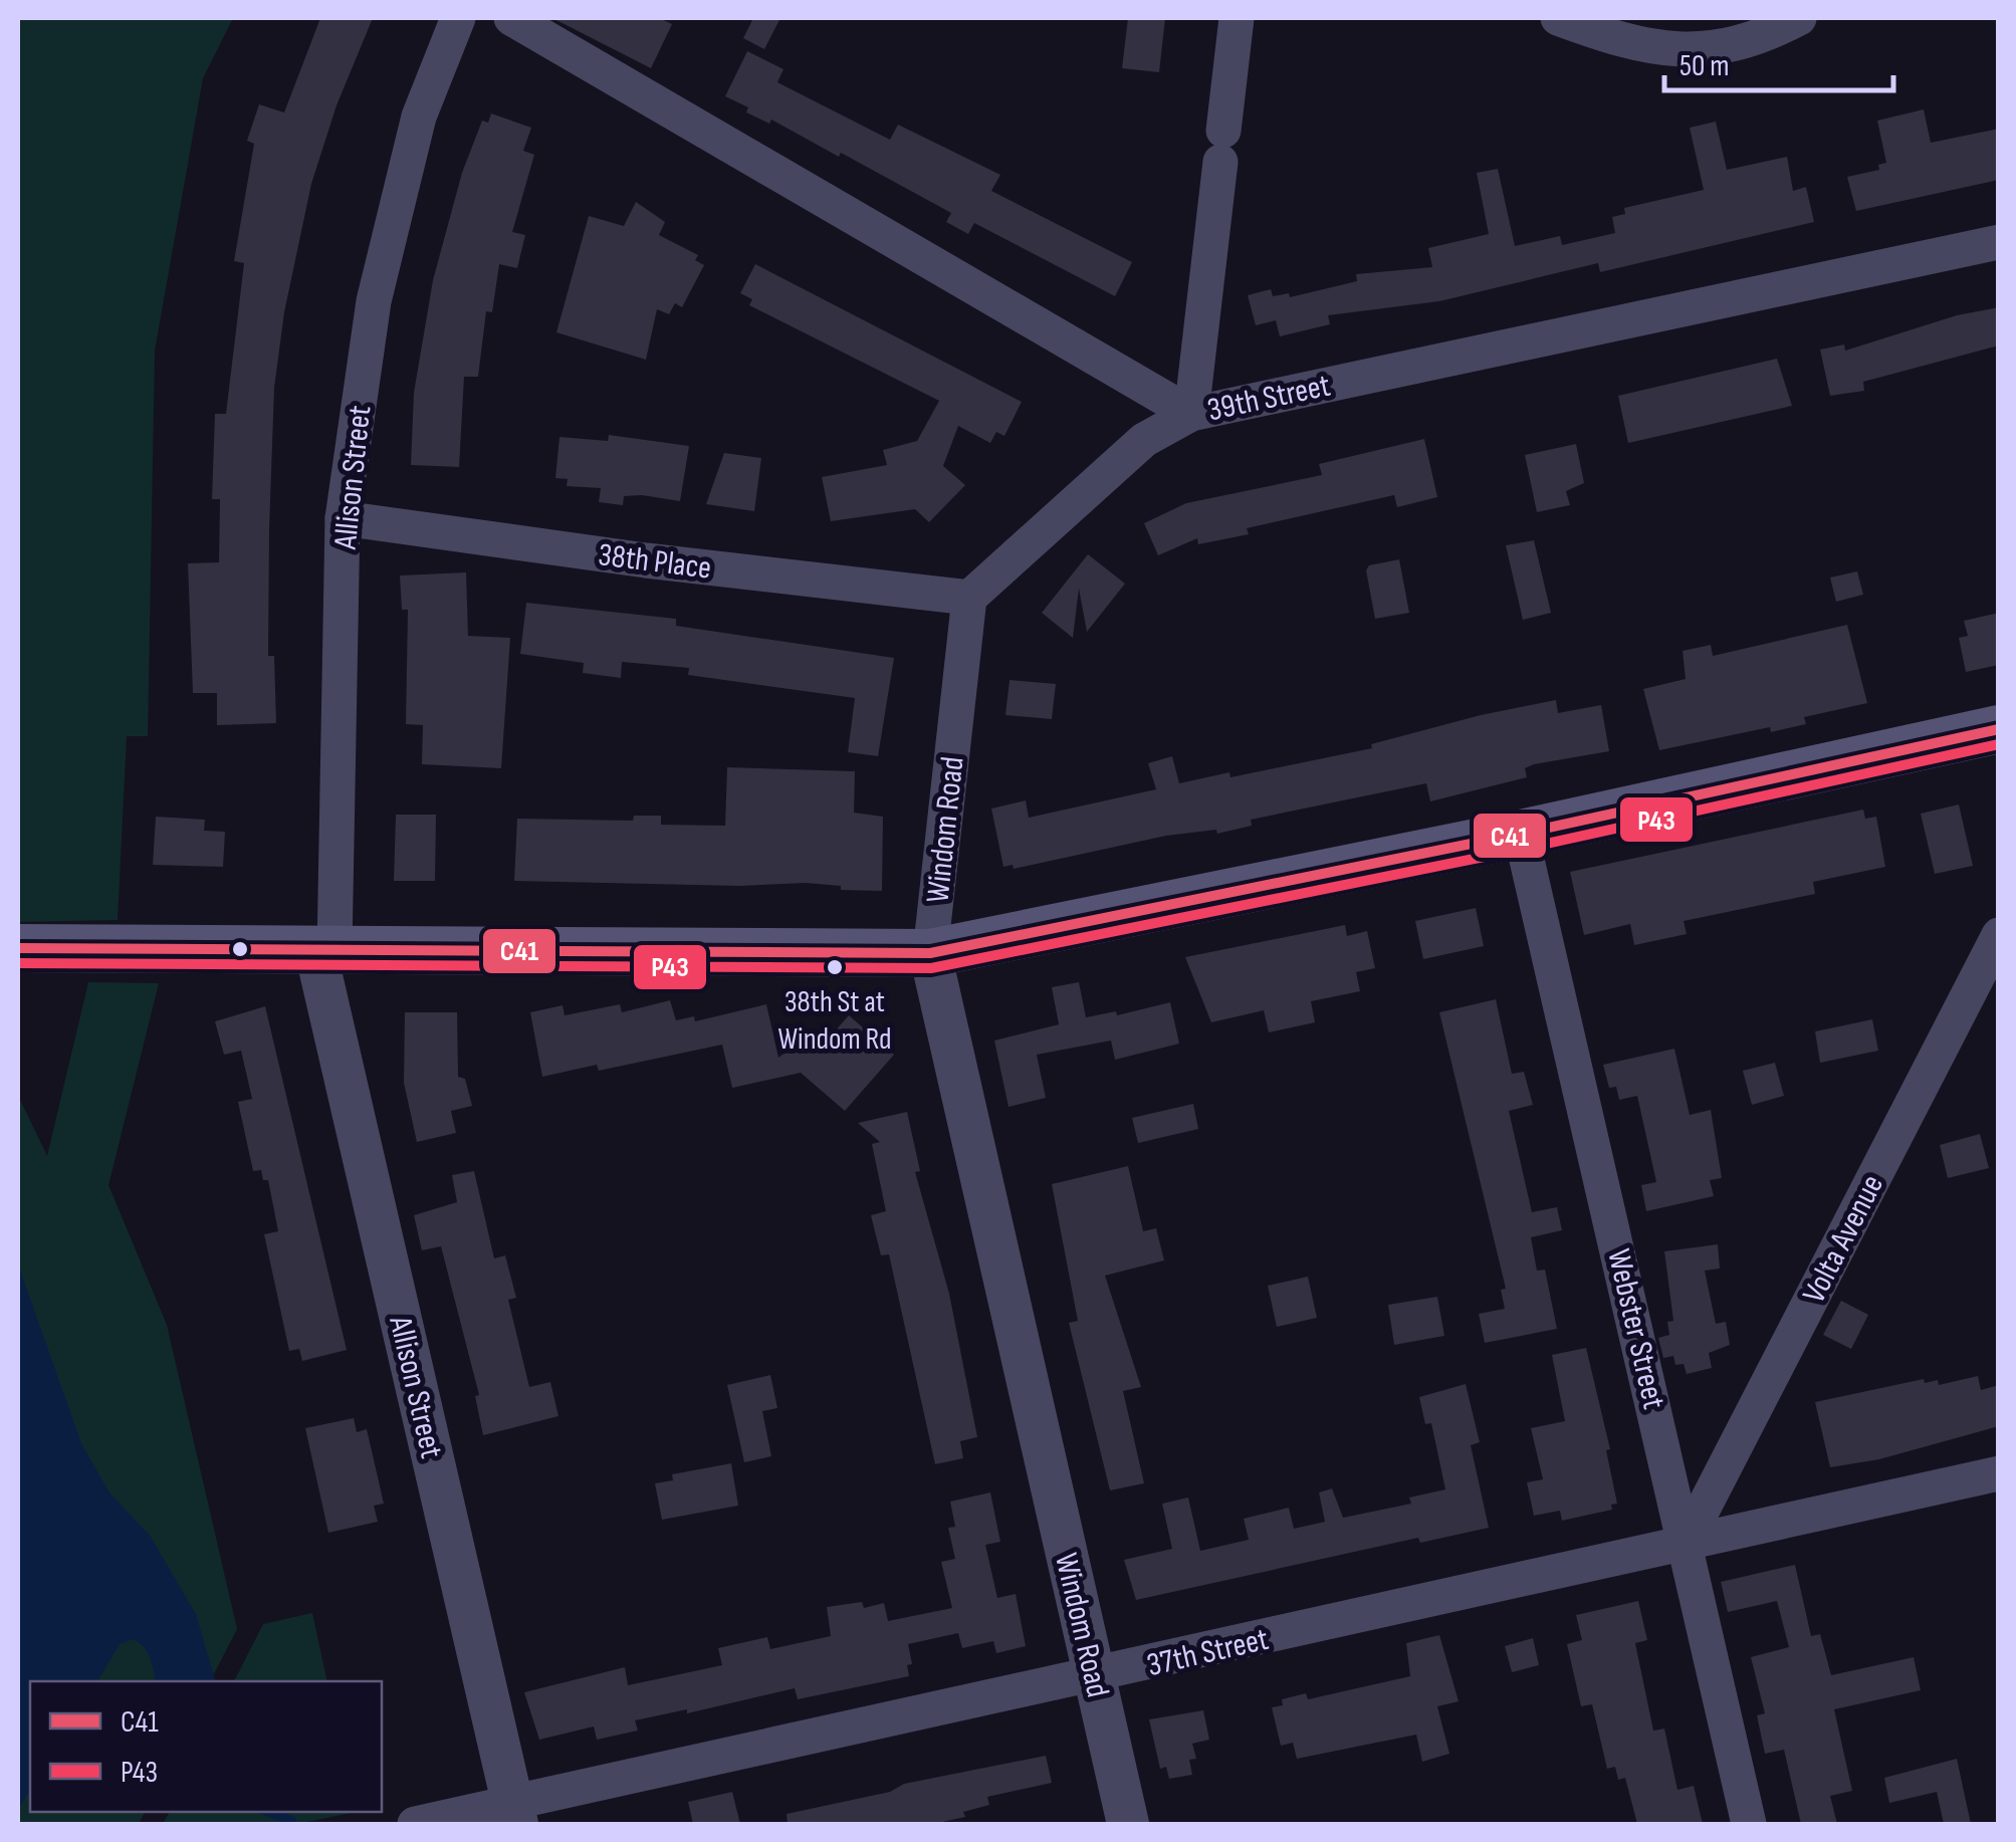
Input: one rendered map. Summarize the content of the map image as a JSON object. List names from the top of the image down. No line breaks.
{"streets":{"street":["39th Street","Allison Street","38th Place","Windom Road","Volta Avenue","Webster Street","37th Street"]},"crossings":[["Allison Street","38th Place"],["Allison Street","37th Street"],["38th Place","Windom Road"],["Windom Road","37th Street"],["Volta Avenue","Webster Street"],["Volta Avenue","37th Street"],["Webster Street","37th Street"]],"places":["38th St at Windom Rd"],"lines":["transit line C41","transit line P43"],"legend":["C41","P43"],"scale_bar":"50 m"}
